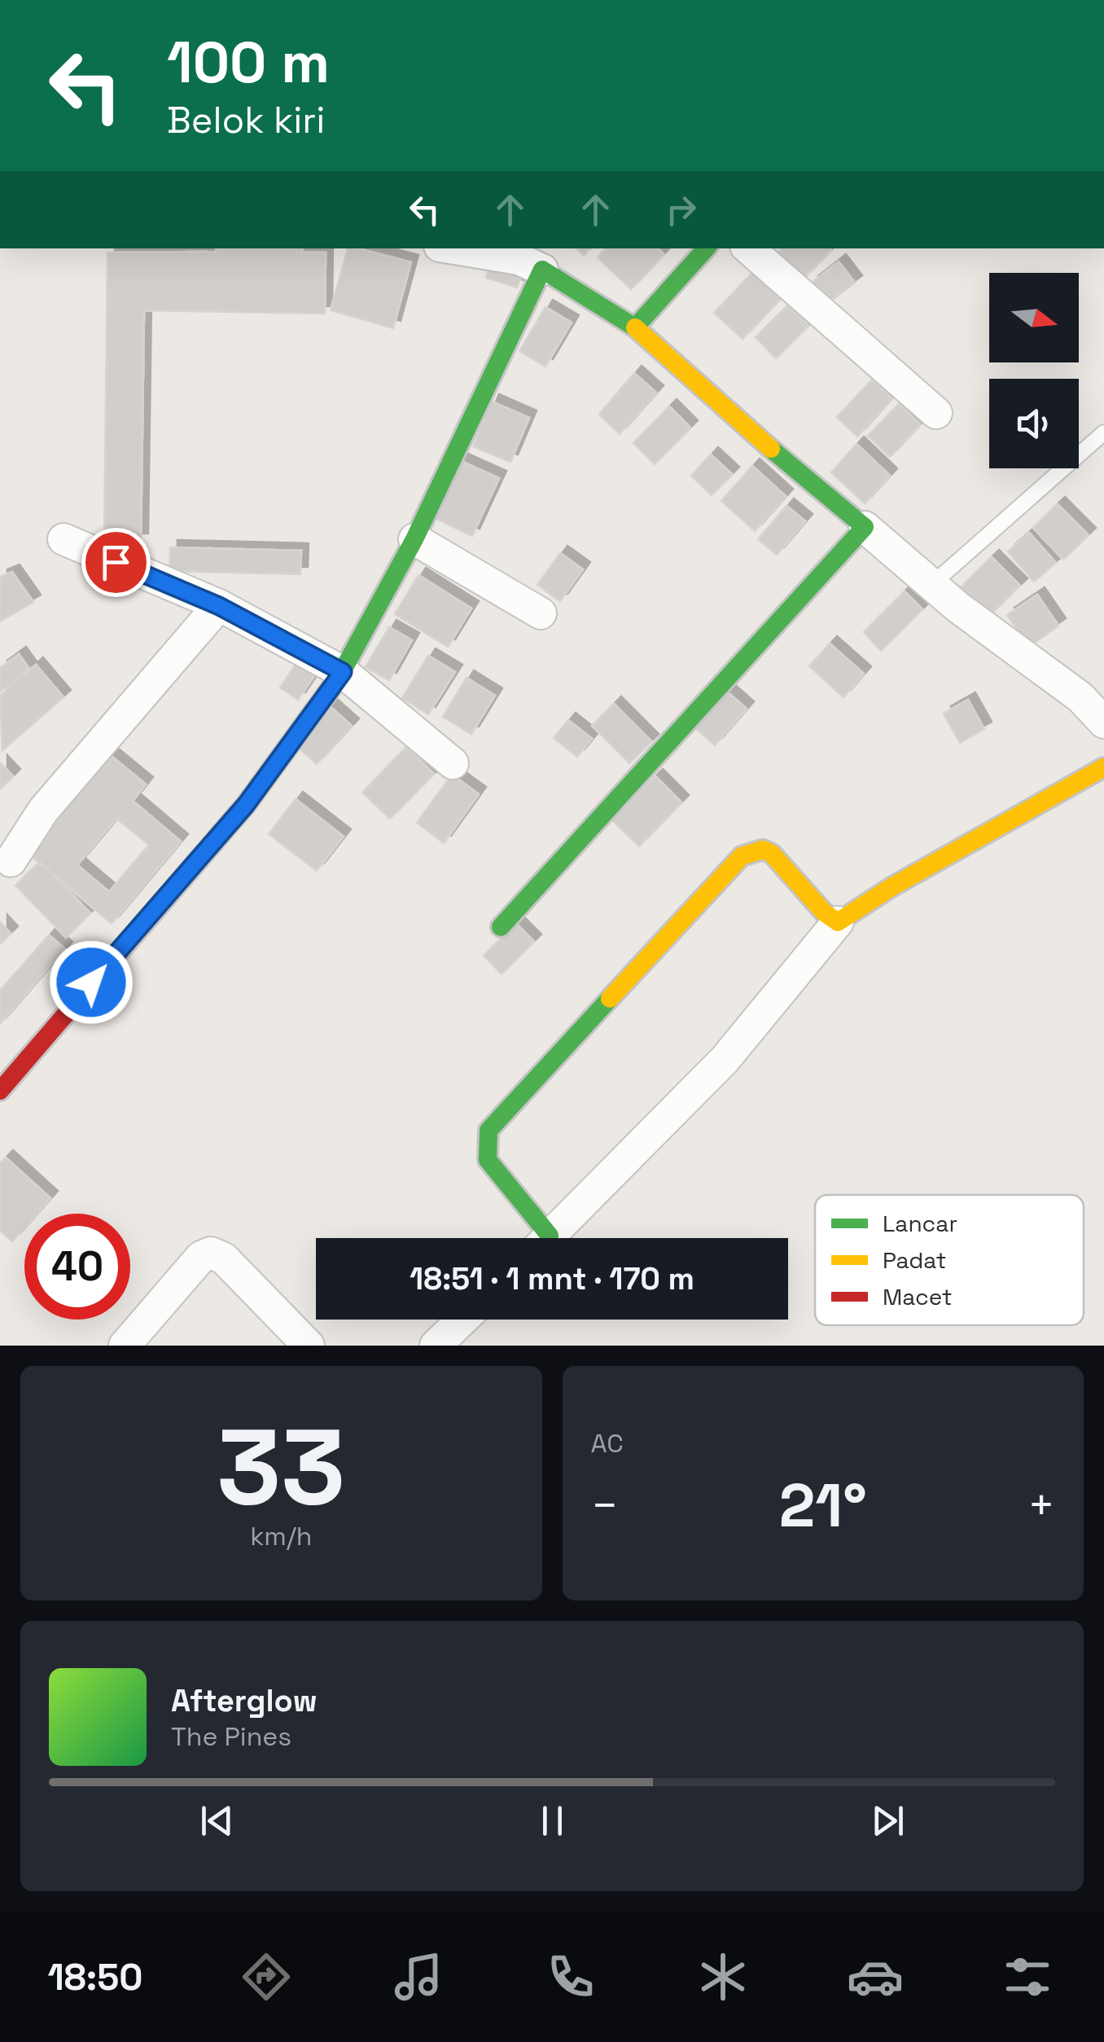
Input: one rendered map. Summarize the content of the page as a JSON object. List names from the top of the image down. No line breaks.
{"legend":["Lancar","Padat","Macet"],"north":"right","page":{"turn":["100 m","Belok kiri"],"limit":"40","trip":"18:51 · 1 mnt · 170 m","tile":[["33","km/h"],"AC"],"heat":["−","21°","+"],"song":["Afterglow","The Pines"],"tabs":"18:50"}}
